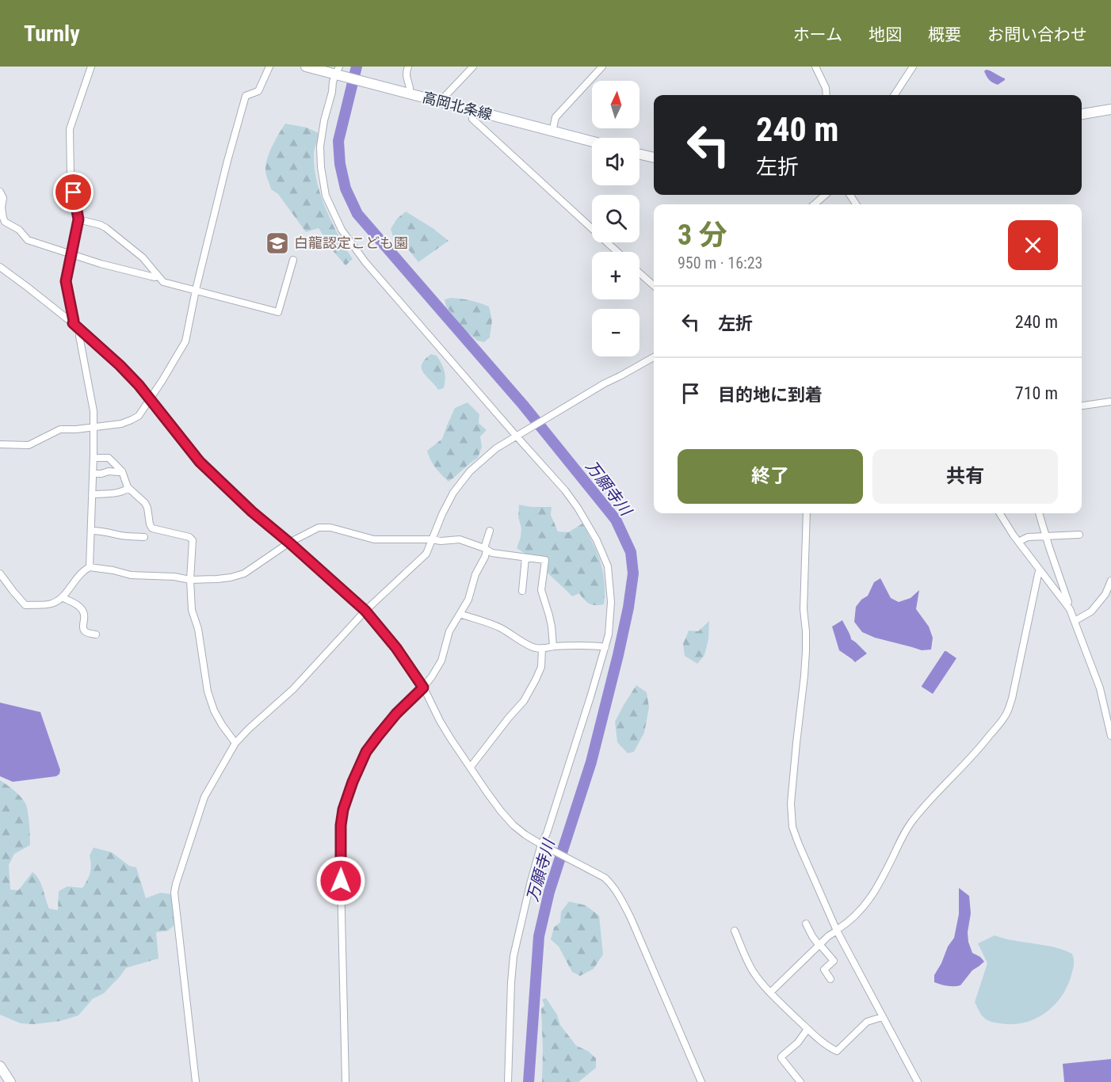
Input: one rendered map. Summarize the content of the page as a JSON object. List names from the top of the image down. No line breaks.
{"streets":{"main road":["高岡北条線"]},"water":["万願寺川"],"places":{"school or university":["白龍認定こども園"]},"north":"top","page":{"header":"Turnly","nav":["ホーム","地図","概要","お問い合わせ"],"map_buttons":["+","−"],"turn":["240 m","左折"],"heading":["3 分","950 m · 16:23"],"list":[{"name":"左折","value":"240 m"},{"name":"目的地に到着","value":"710 m"}],"buttons":["終了","共有"]}}
